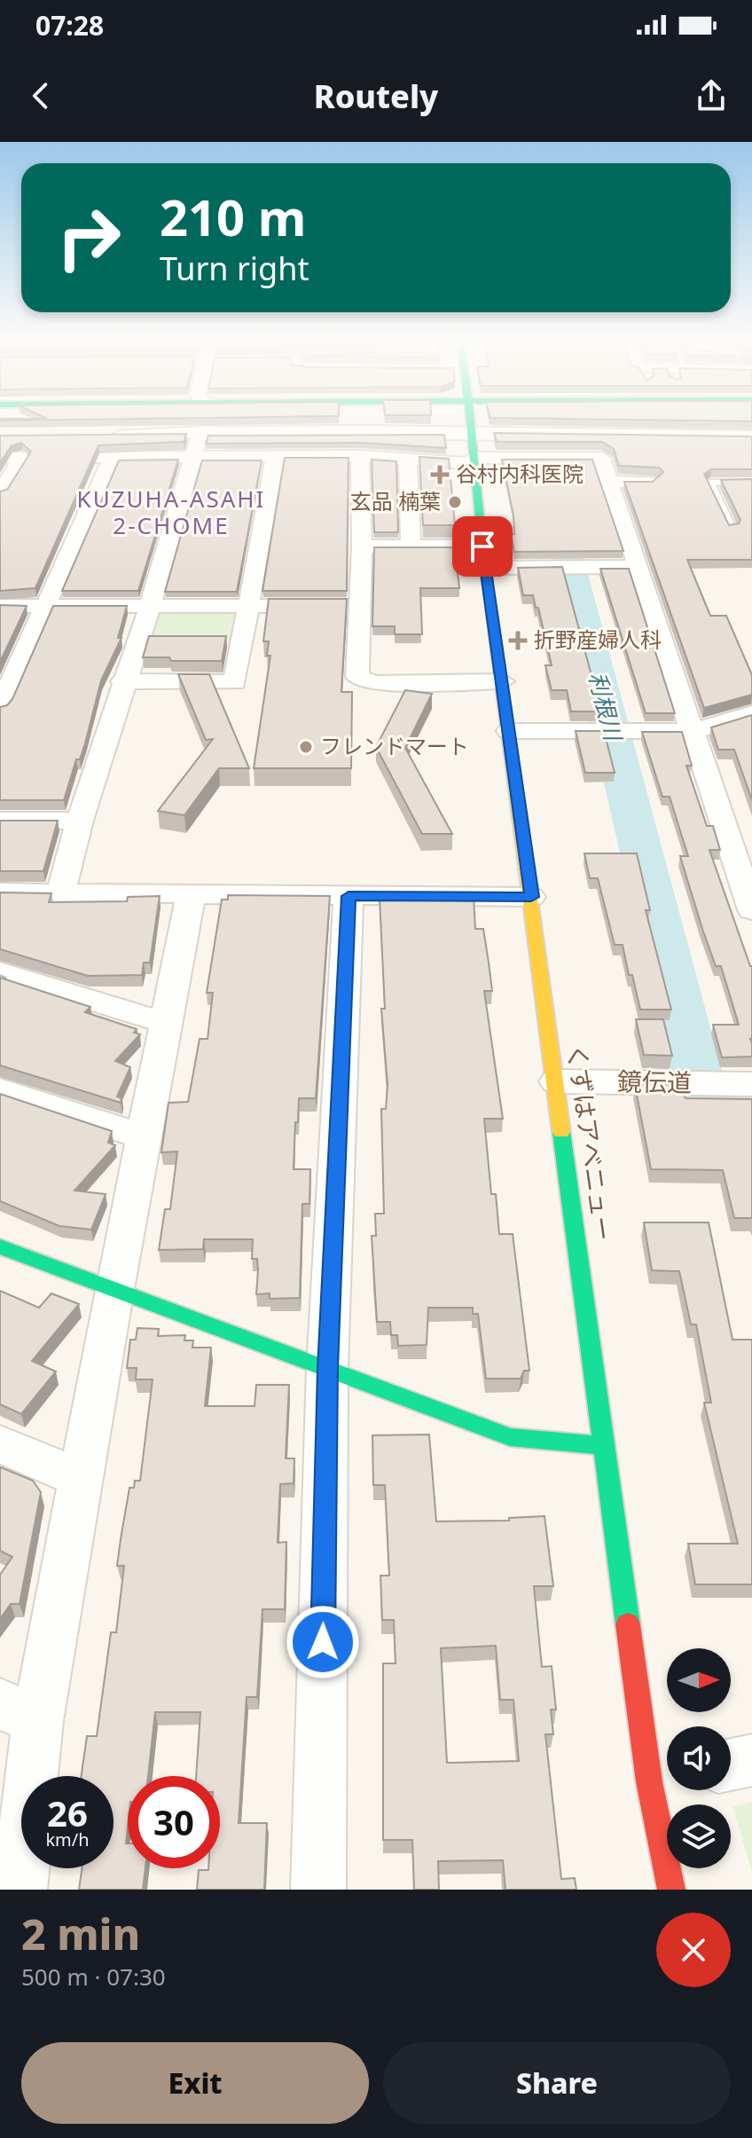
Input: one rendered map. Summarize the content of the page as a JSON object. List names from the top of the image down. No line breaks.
{"streets":{"street":["鏡伝道","くずはアベニュー"]},"crossings":[["鏡伝道","くずはアベニュー"]],"districts":["KUZUHA-ASAHI 2-CHOME"],"water":["利根川"],"places":{"health":["谷村内科医院","折野産婦人科"],"other":["玄品 楠葉","フレンドマート"]},"north":"right","page":{"status":"07:28","header":"Routely","turn":["210 m","Turn right"],"speed":"26 km/h","limit":"30","heading":["2 min","500 m · 07:30"],"buttons":["Exit","Share"]}}
